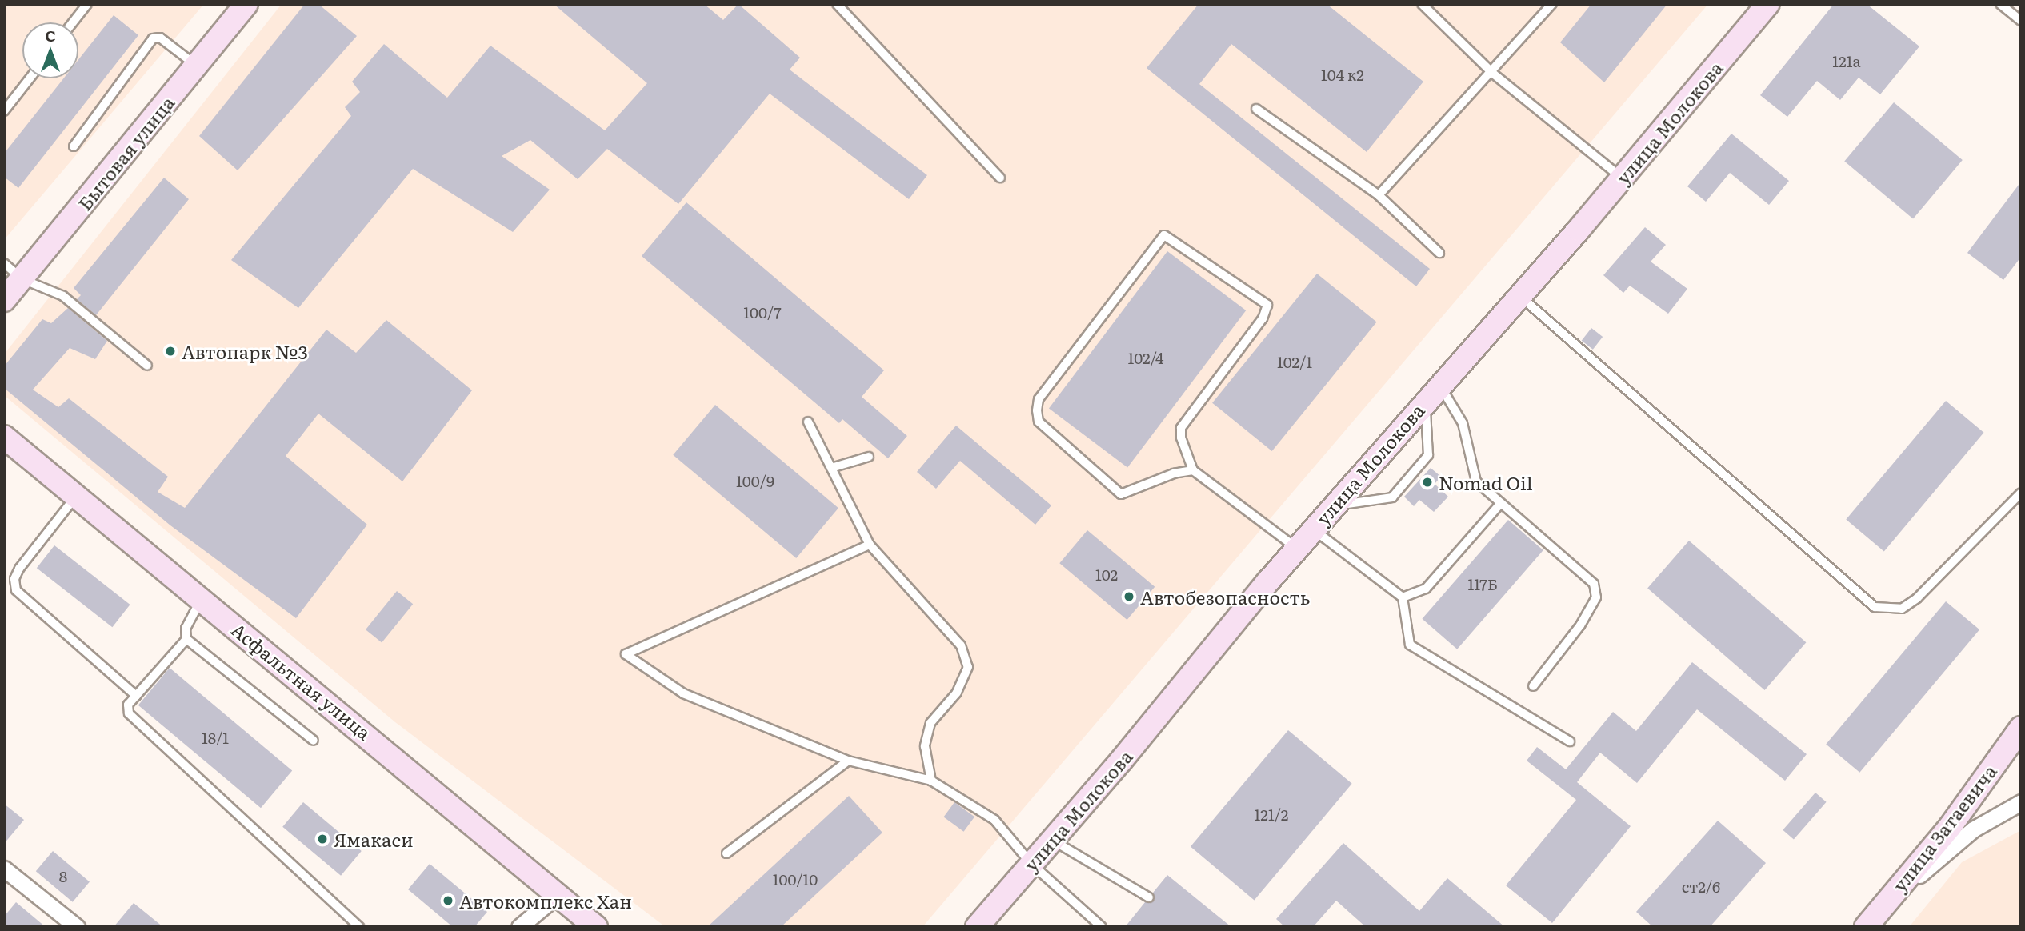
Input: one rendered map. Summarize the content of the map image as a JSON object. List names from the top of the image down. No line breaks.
{"streets":{"street":["улица Молокова","Бытовая улица","Асфальтная улица","улица Затаевича"]},"places":["Автопарк №3","Nomad Oil","Автобезопасность","Ямакаси","Автокомплекс Хан"],"house_numbers":["121а","104 к2","100/7","102/4","102/1","100/9","102","117Б","18/1","121/2","8","100/10","ст2/6"],"north":"top"}
